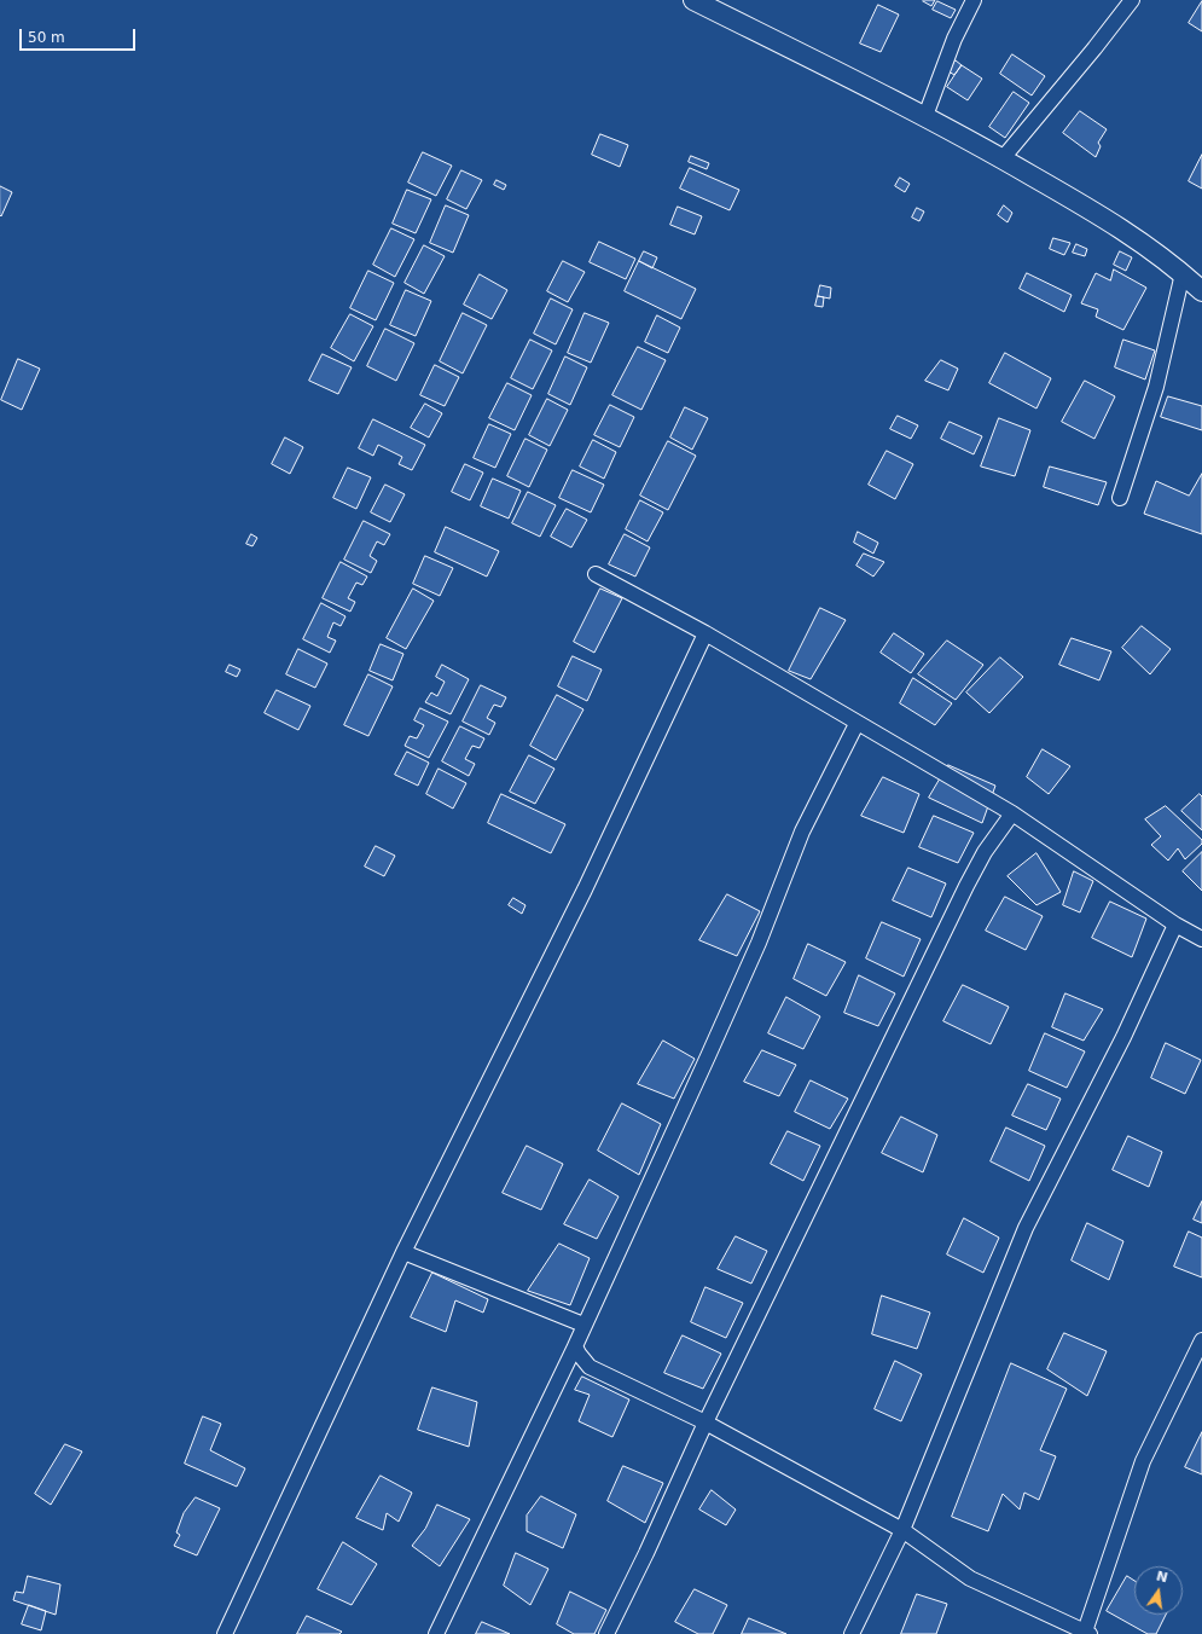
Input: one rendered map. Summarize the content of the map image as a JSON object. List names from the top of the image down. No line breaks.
{"scale_bar":"50 m","north":"top"}
